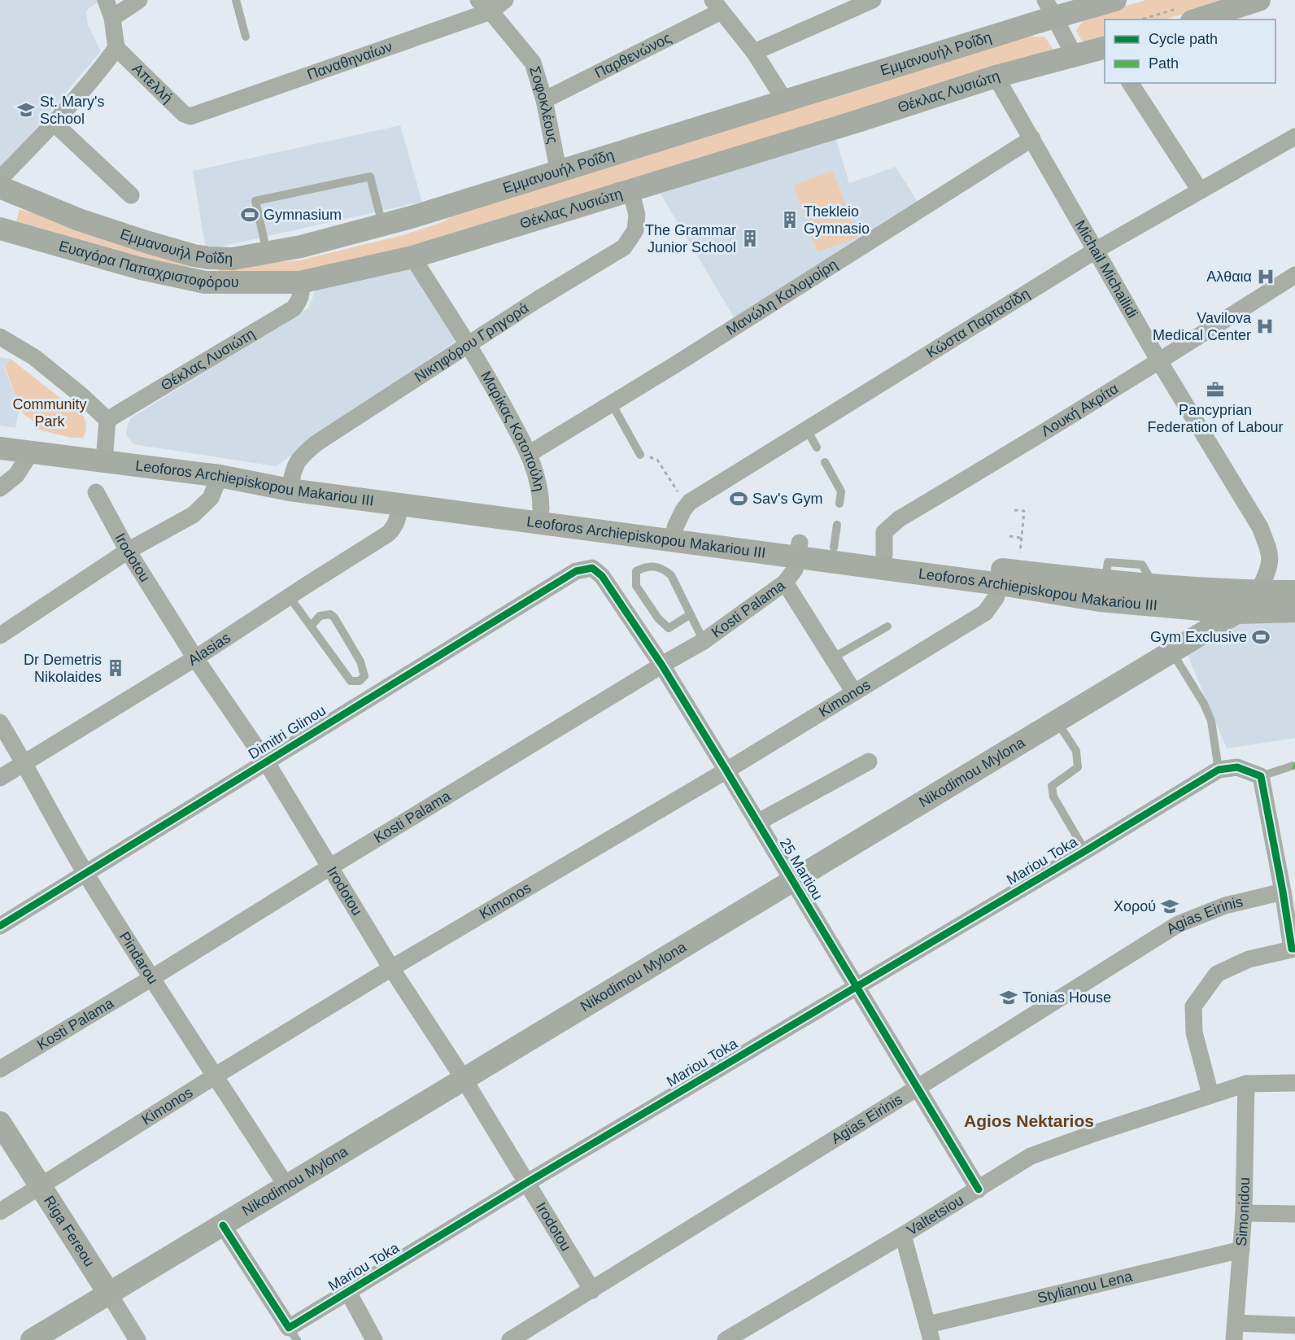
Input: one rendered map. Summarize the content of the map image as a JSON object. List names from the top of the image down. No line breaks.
{"streets":{"street":["Εμμανουήλ Ροΐδη","Παρθενώνος","Παναθηναίων","Απελλή","Θέκλας Λυσιώτη","Σοφοκλέους","Ευαγόρα Παπαχριστοφόρου","Michail Michailidi","Μανώλη Καλομοίρη","Κώστα Παρτασίδη","Νικηφόρου Γρηγορά","Λουκή Ακρίτα","Μαρίκας Κοτοπούλη","Leoforos Archiepiskopou Makariou III","Irodotou","Kosti Palama","Alasias","Kimonos","Dimitri Glinou","Nikodimou Mylona","Mariou Toka","25 Martiou","Agias Eirinis","Pindarou","Simonidou","Valtetsiou","Riga Fereou","Stylianou Lena"]},"crossings":[["Εμμανουήλ Ροΐδη","Σοφοκλέους"],["Παρθενώνος","Σοφοκλέους"],["Παναθηναίων","Απελλή"],["Παναθηναίων","Σοφοκλέους"],["Θέκλας Λυσιώτη","Ευαγόρα Παπαχριστοφόρου"],["Θέκλας Λυσιώτη","Michail Michailidi"],["Θέκλας Λυσιώτη","Νικηφόρου Γρηγορά"],["Θέκλας Λυσιώτη","Μαρίκας Κοτοπούλη"],["Michail Michailidi","Μανώλη Καλομοίρη"],["Michail Michailidi","Κώστα Παρτασίδη"],["Michail Michailidi","Λουκή Ακρίτα"],["Michail Michailidi","Leoforos Archiepiskopou Makariou III"],["Μανώλη Καλομοίρη","Μαρίκας Κοτοπούλη"],["Νικηφόρου Γρηγορά","Μαρίκας Κοτοπούλη"],["Νικηφόρου Γρηγορά","Leoforos Archiepiskopou Makariou III"],["Λουκή Ακρίτα","Leoforos Archiepiskopou Makariou III"],["Μαρίκας Κοτοπούλη","Leoforos Archiepiskopou Makariou III"],["Leoforos Archiepiskopou Makariou III","Kosti Palama"],["Leoforos Archiepiskopou Makariou III","Alasias"],["Leoforos Archiepiskopou Makariou III","Kimonos"],["Leoforos Archiepiskopou Makariou III","Nikodimou Mylona"],["Irodotou","Kosti Palama"],["Irodotou","Alasias"],["Irodotou","Kimonos"],["Irodotou","Dimitri Glinou"],["Irodotou","Nikodimou Mylona"],["Irodotou","Mariou Toka"],["Irodotou","Agias Eirinis"],["Kosti Palama","25 Martiou"],["Kosti Palama","Pindarou"],["Alasias","Pindarou"],["Kimonos","25 Martiou"],["Kimonos","Pindarou"],["Kimonos","Riga Fereou"],["Dimitri Glinou","25 Martiou"],["Dimitri Glinou","Pindarou"],["Nikodimou Mylona","Mariou Toka"],["Nikodimou Mylona","25 Martiou"],["Nikodimou Mylona","Pindarou"],["Nikodimou Mylona","Riga Fereou"],["Mariou Toka","25 Martiou"],["25 Martiou","Agias Eirinis"],["25 Martiou","Valtetsiou"],["Simonidou","Valtetsiou"],["Simonidou","Stylianou Lena"]],"districts":["Agios Nektarios"],"parks":["Community Park"],"places":{"school or university":["St. Mary's School","Χορού","Tonias House"],"sports":["Gymnasium","Sav's Gym","Gym Exclusive"],"building":["Thekleio Gymnasio","The Grammar Junior School","Dr Demetris Nikolaides"],"hospital":["Αλθαια","Vavilova Medical Center"],"office":["Pancyprian Federation of Labour"]},"legend":["Cycle path","Path"]}
